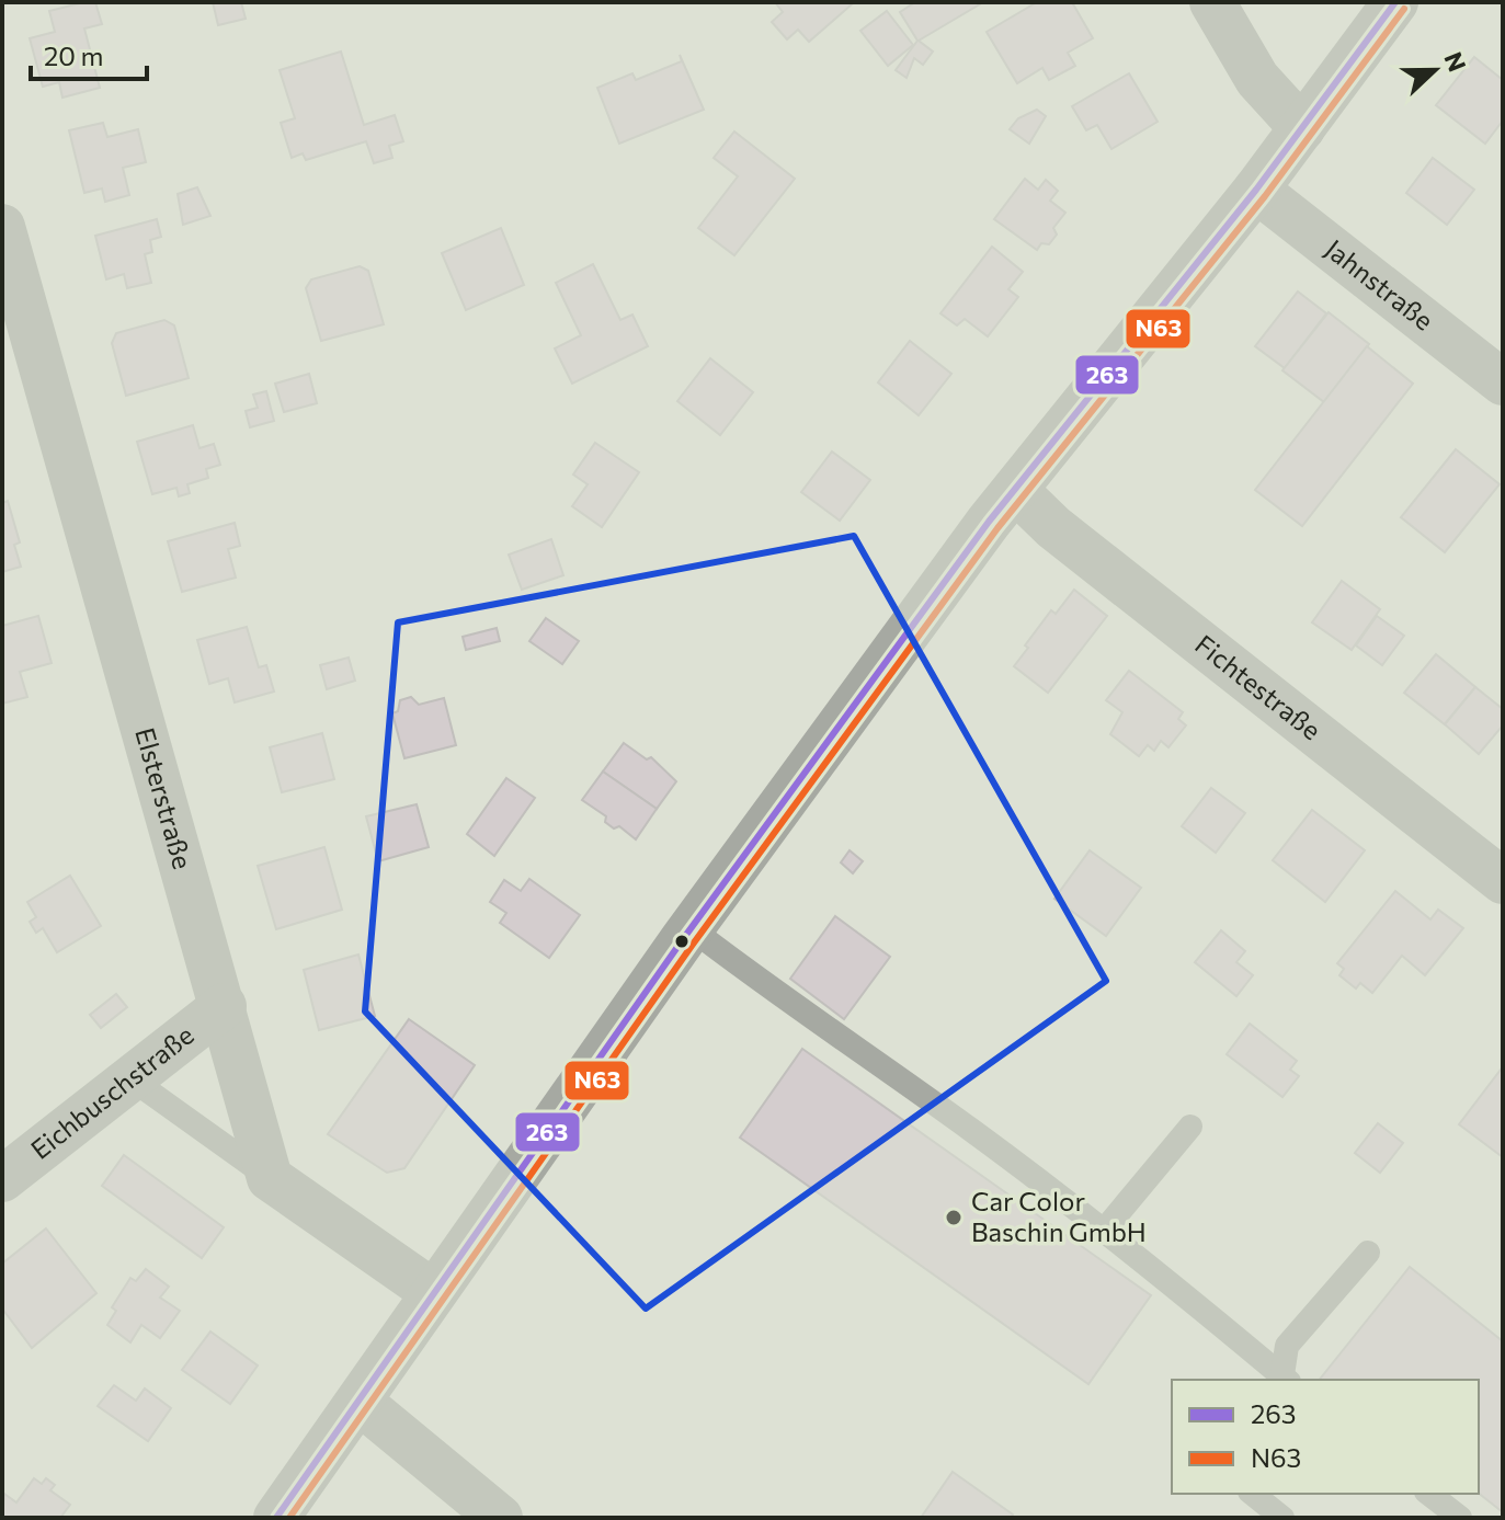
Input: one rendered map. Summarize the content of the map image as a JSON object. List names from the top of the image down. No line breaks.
{"streets":{"street":["Jahnstraße","Fichtestraße","Elsterstraße","Eichbuschstraße"]},"crossings":[["Elsterstraße","Eichbuschstraße"]],"places":["Car Color Baschin GmbH"],"lines":["transit line 263","transit line N63"],"legend":["263","N63"],"scale_bar":"20 m","north":"right"}
